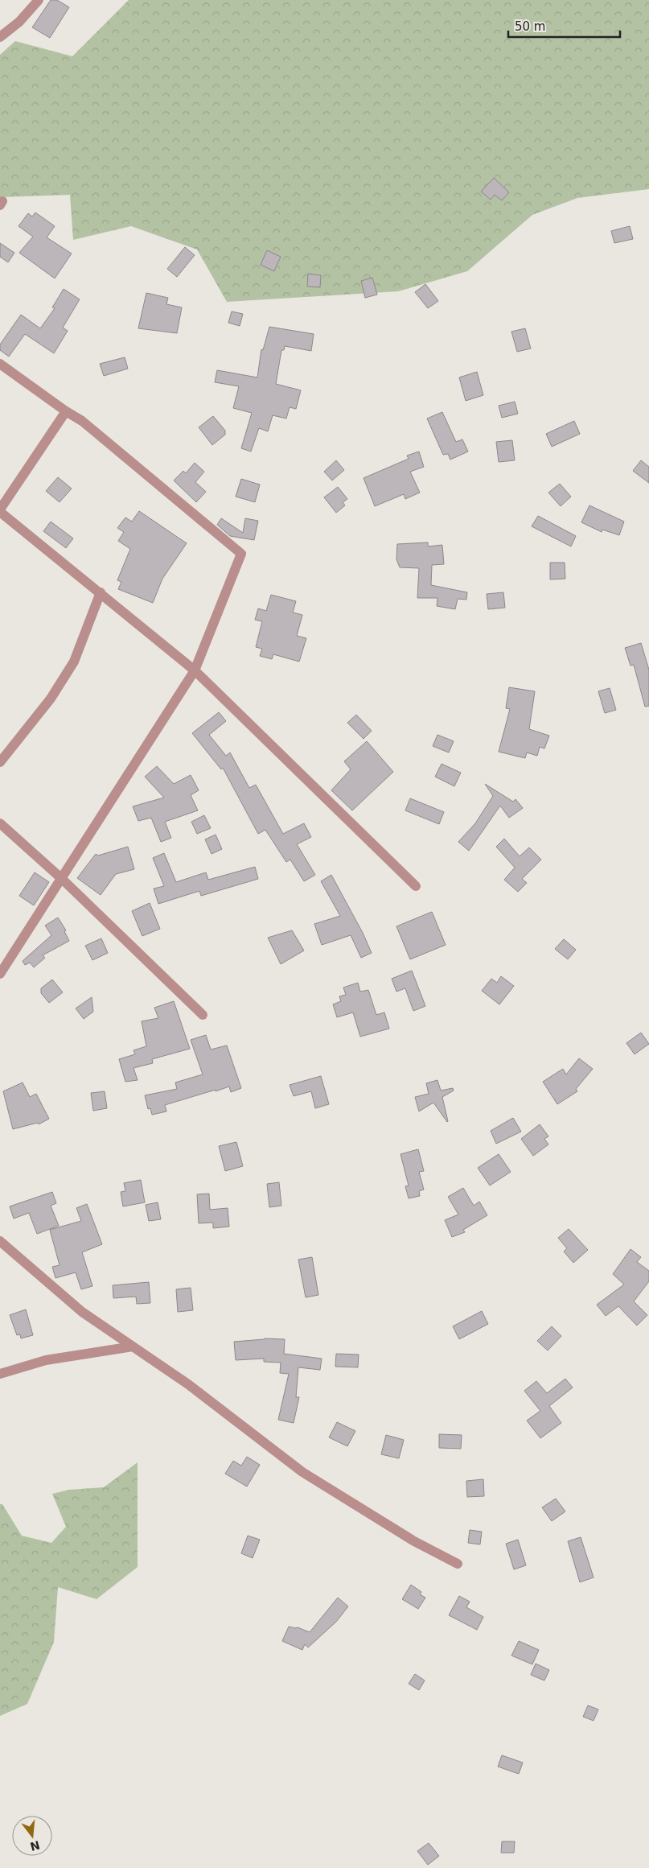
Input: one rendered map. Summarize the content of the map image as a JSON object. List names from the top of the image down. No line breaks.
{"scale_bar":"50 m","north":"bottom"}
